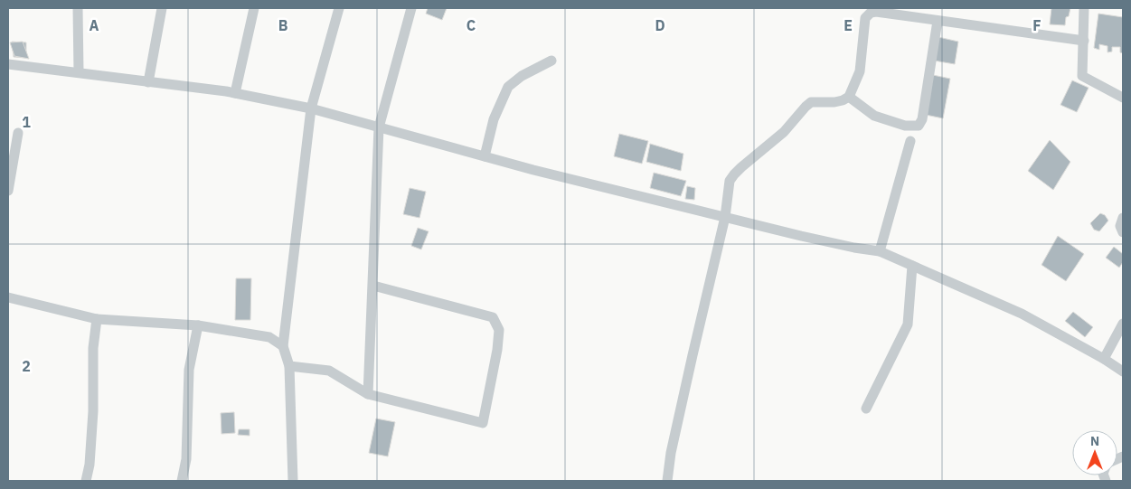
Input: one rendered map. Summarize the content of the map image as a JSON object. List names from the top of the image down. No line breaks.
{"north":"top","grid":{"columns":["A","B","C","D","E","F"],"rows":["1","2"]}}
